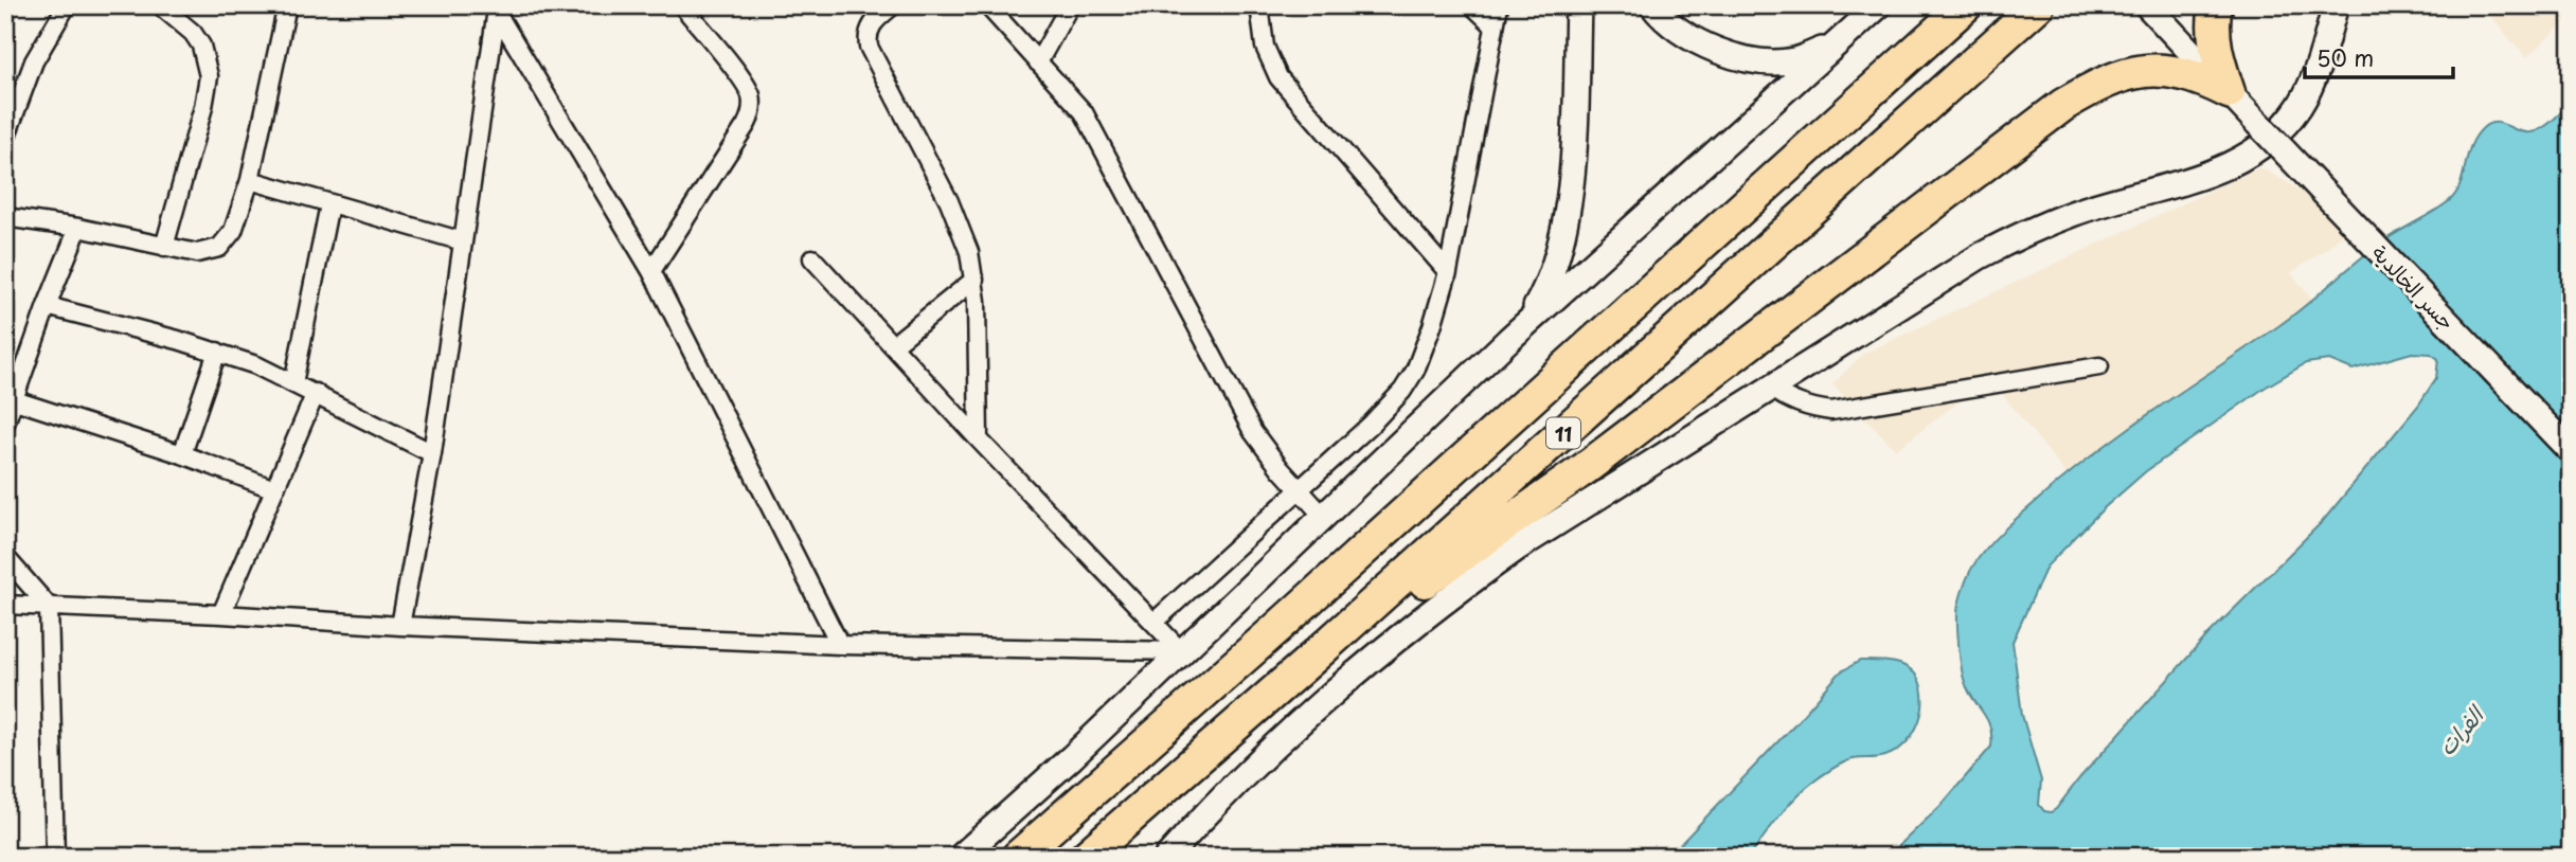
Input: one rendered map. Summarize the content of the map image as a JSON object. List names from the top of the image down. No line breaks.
{"streets":{"highway":["11"],"main road":["جسر الخالدية"]},"water":["الفرات"],"scale_bar":"50 m"}
